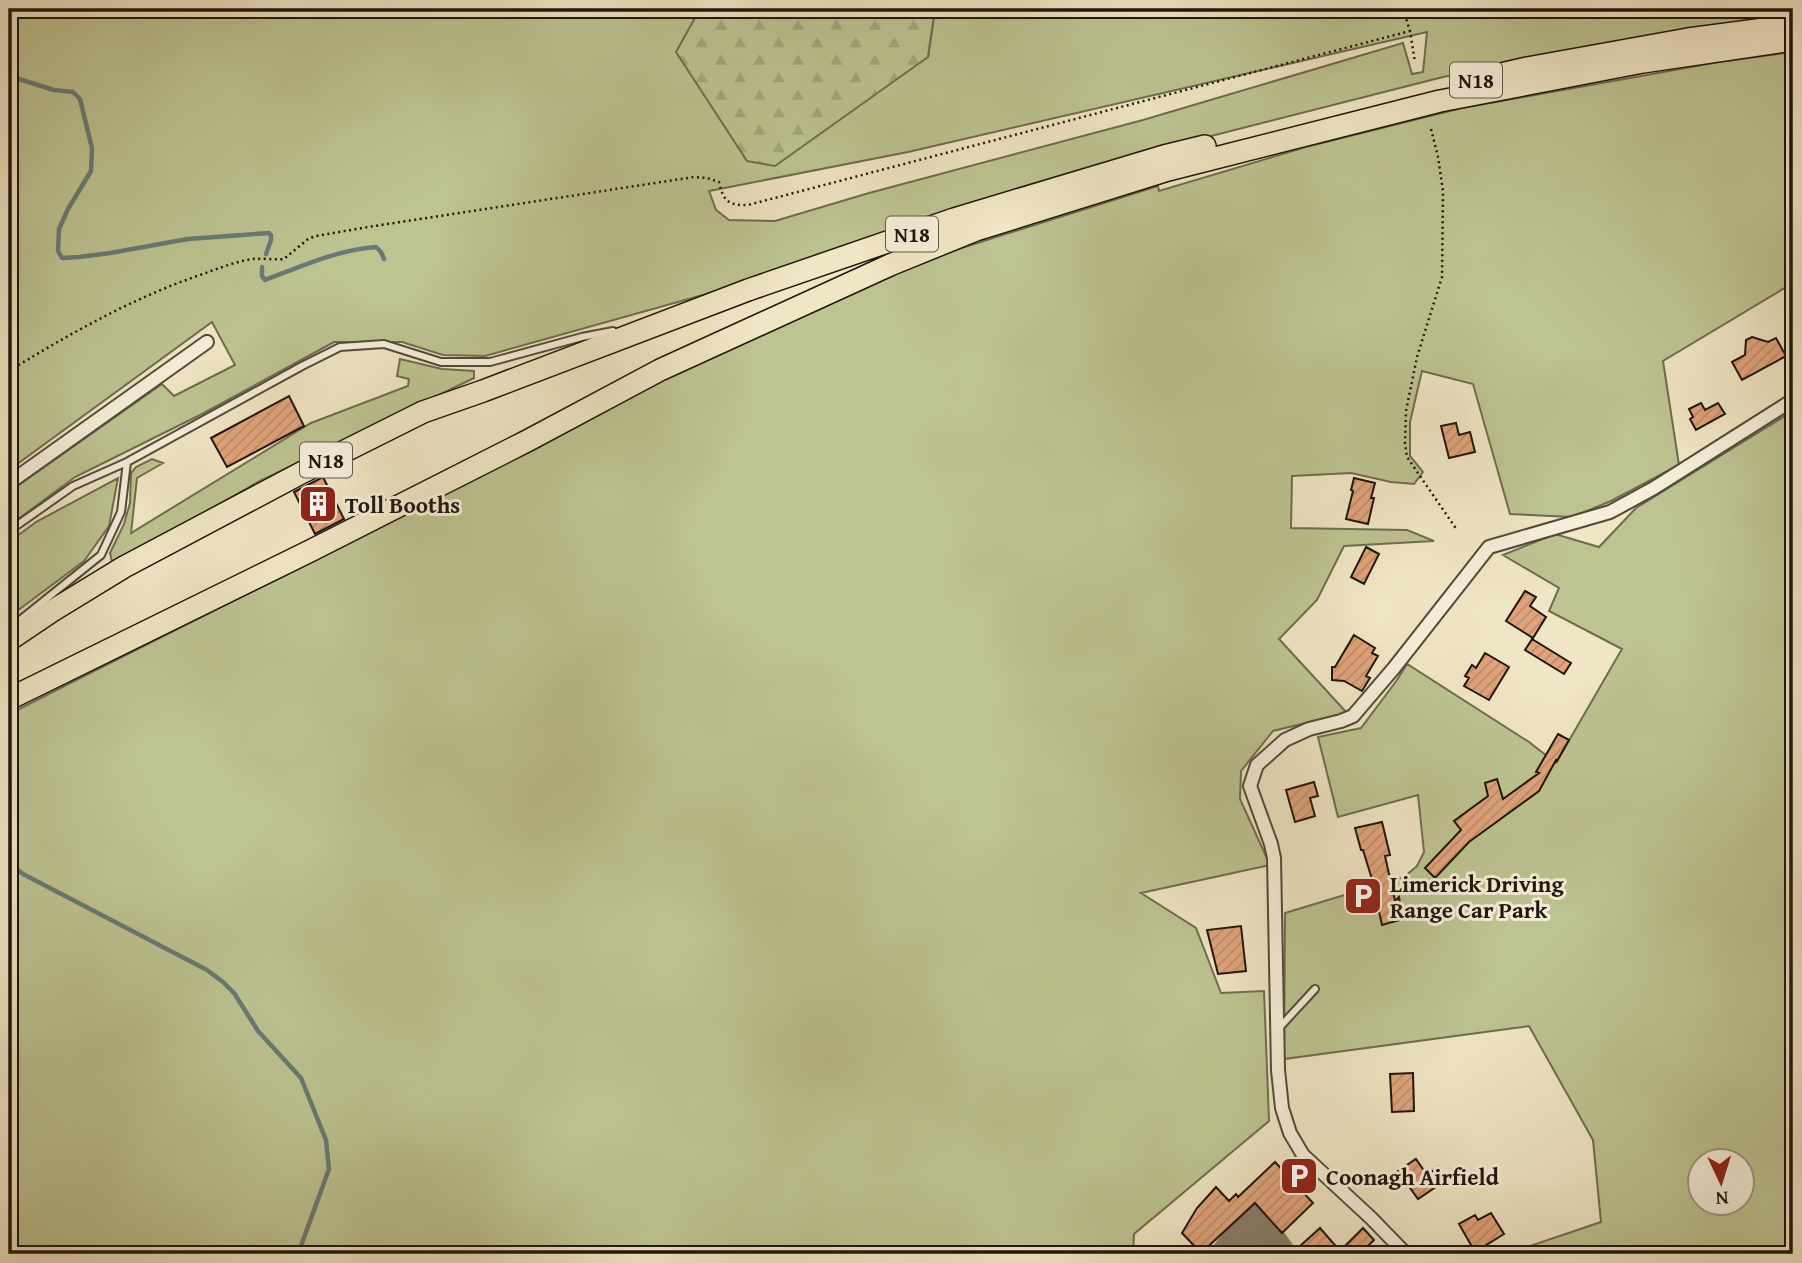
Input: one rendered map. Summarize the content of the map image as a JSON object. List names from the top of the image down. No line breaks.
{"streets":{"highway":["N18"]},"places":{"building":["Toll Booths"],"parking":["Limerick Driving Range Car Park","Coonagh Airfield"]},"north":"bottom"}
